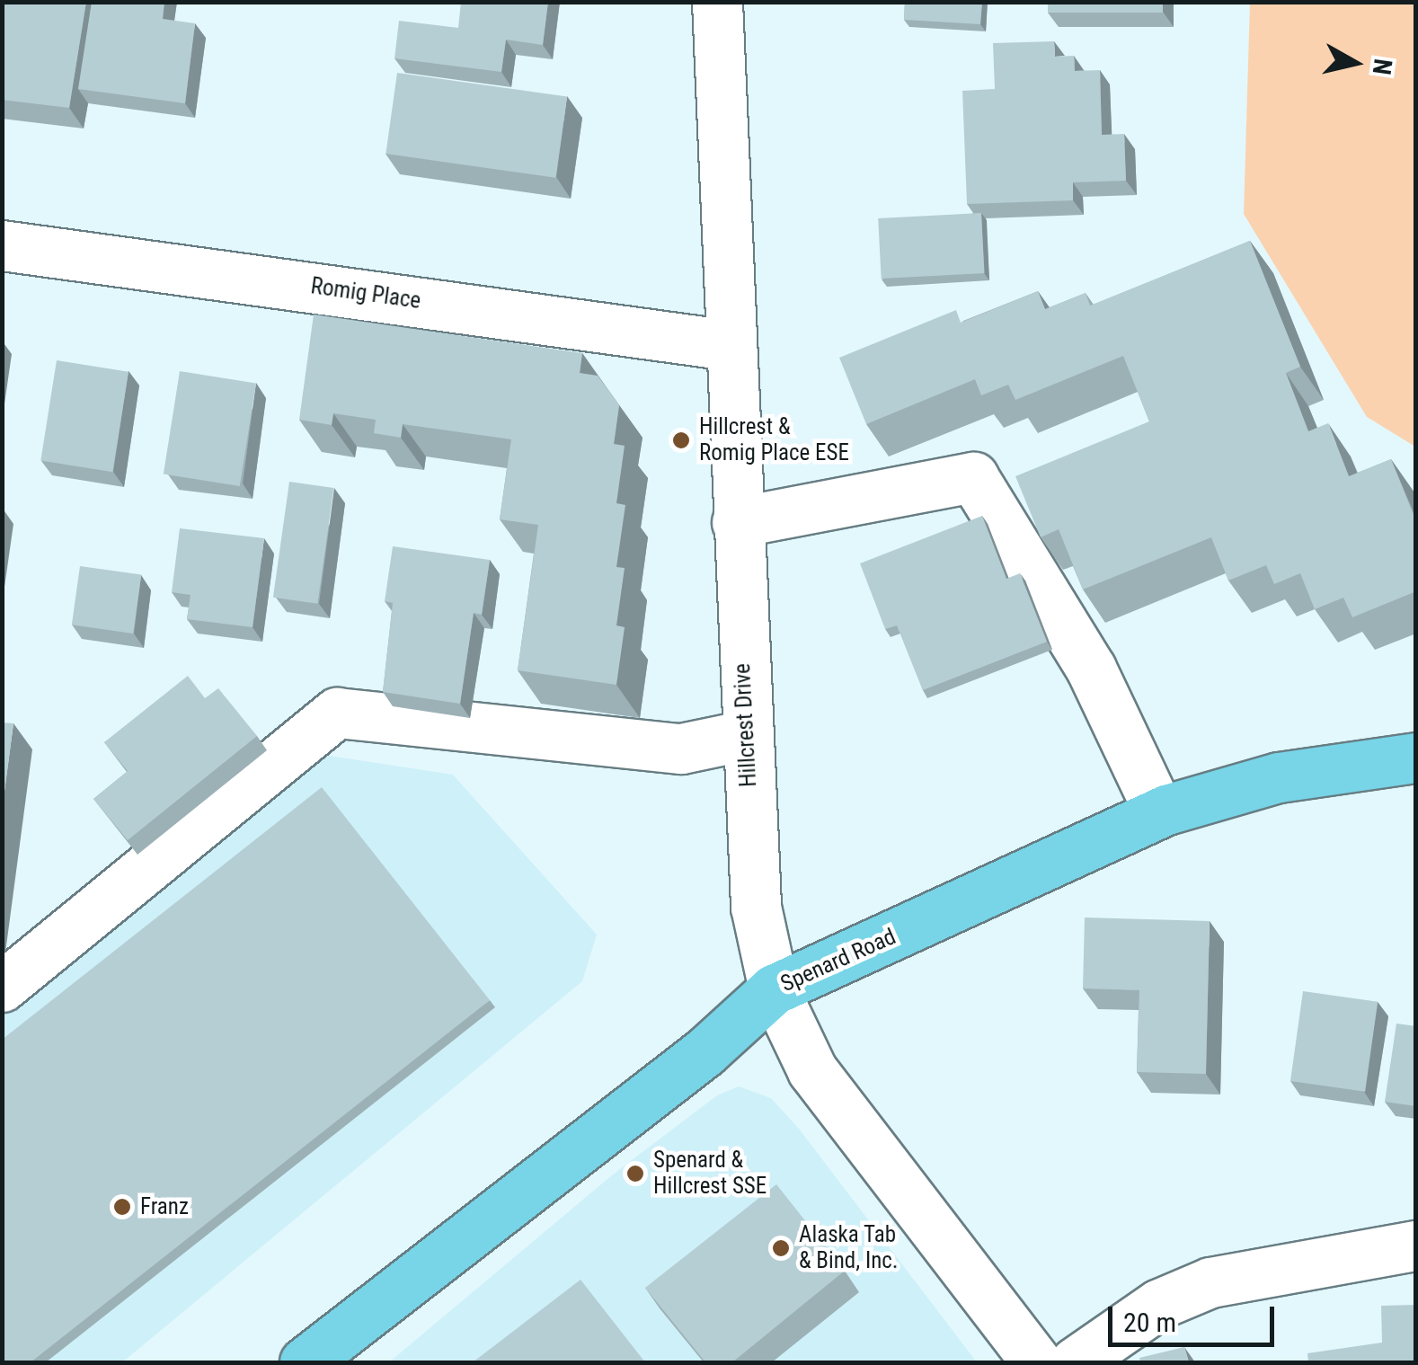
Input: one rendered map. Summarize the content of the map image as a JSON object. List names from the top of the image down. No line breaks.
{"streets":{"main road":["Spenard Road"],"street":["Romig Place","Hillcrest Drive"]},"crossings":[["Romig Place","Hillcrest Drive"],["Hillcrest Drive","Spenard Road"]],"places":["Hillcrest & Romig Place ESE","Spenard & Hillcrest SSE","Franz","Alaska Tab & Bind, Inc."],"scale_bar":"20 m","north":"right"}
